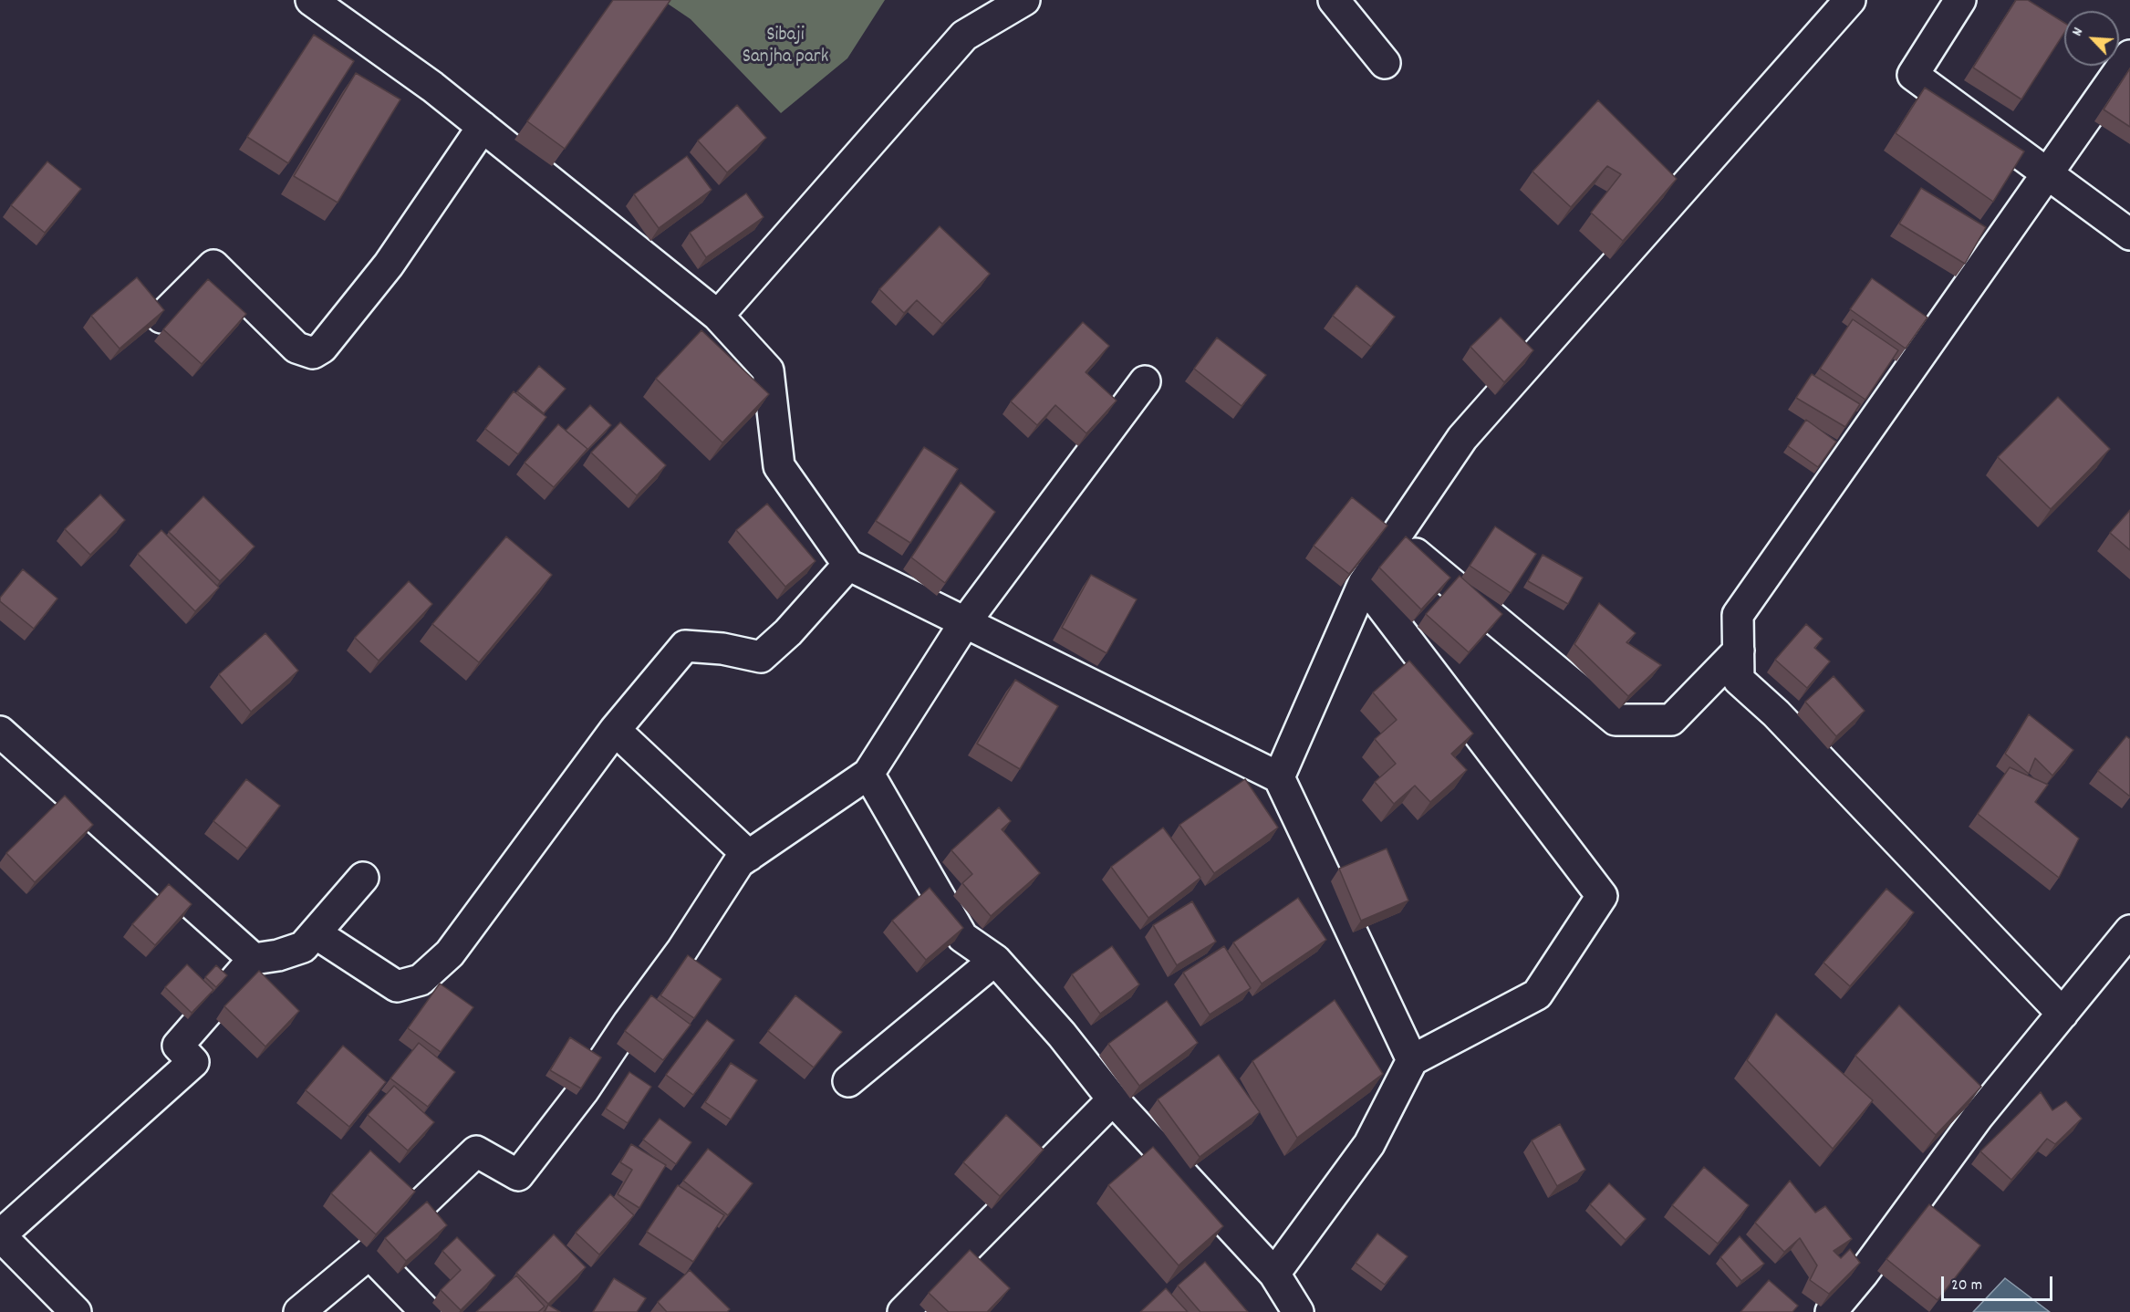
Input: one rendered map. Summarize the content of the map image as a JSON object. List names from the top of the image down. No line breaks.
{"parks":["Sibaji Sanjha park"],"scale_bar":"20 m","north":"top left"}
